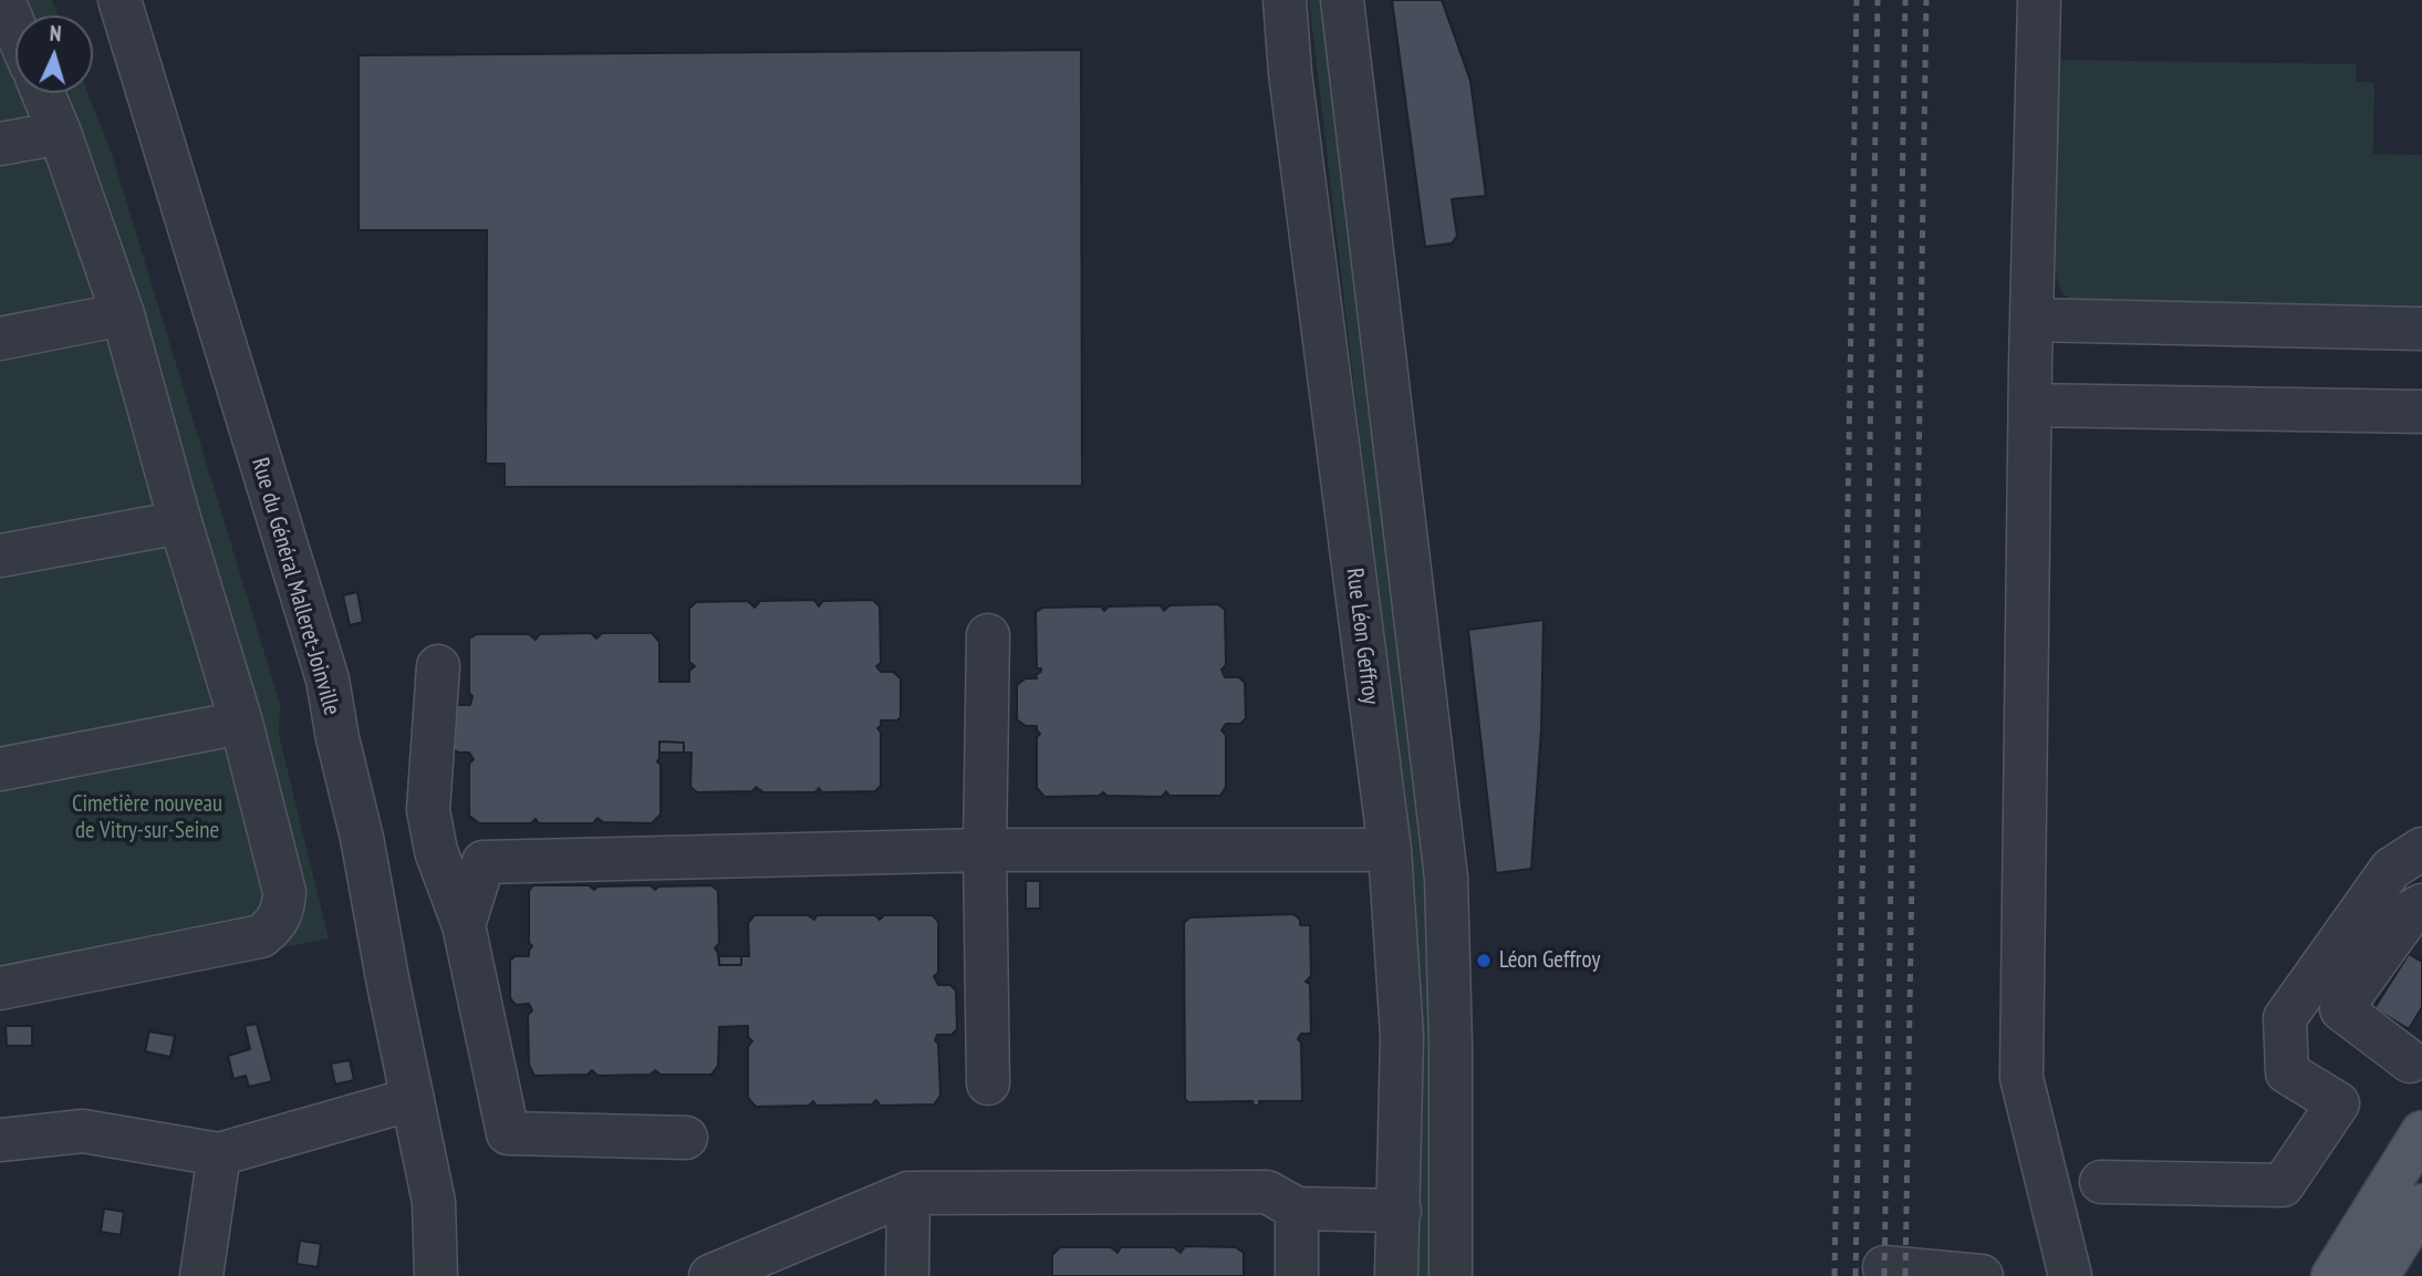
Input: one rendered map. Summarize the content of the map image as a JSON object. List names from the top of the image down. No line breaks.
{"streets":{"street":["Rue du Général Malleret-Joinville","Rue Léon Geffroy"]},"parks":["Cimetière nouveau de Vitry-sur-Seine"],"places":["Léon Geffroy"],"north":"top"}
